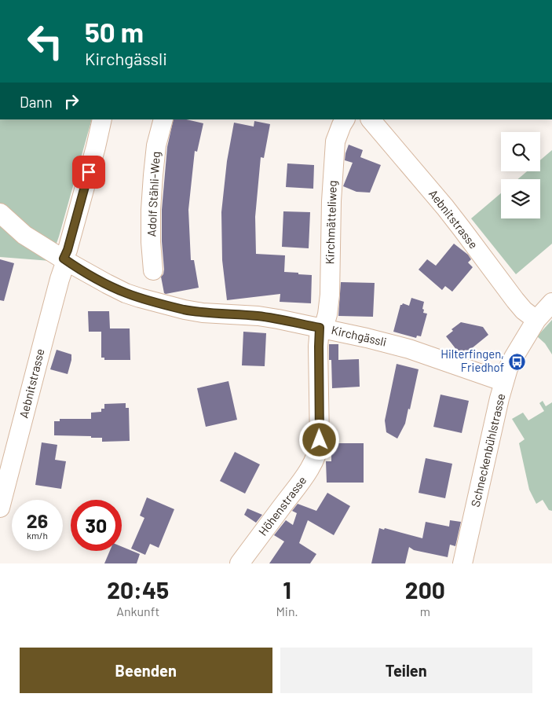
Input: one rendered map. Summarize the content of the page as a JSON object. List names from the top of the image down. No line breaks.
{"streets":{"street":["Adolf Stähli-Weg","Aebnitstrasse","Kirchmätteliweg","Kirchgässli","Schneckenbühlstrasse","Höhenstrasse"]},"crossings":[["Aebnitstrasse","Kirchgässli"],["Aebnitstrasse","Schneckenbühlstrasse"],["Kirchmätteliweg","Kirchgässli"],["Kirchmätteliweg","Höhenstrasse"],["Kirchgässli","Schneckenbühlstrasse"],["Kirchgässli","Höhenstrasse"]],"places":{"bus stop":["Hilterfingen, Friedhof"]},"page":{"turn":["50 m","Kirchgässli"],"then":"Dann","speed":"26 km/h","limit":"30","eta":["20:45","Ankunft","1","Min.","200","m"],"buttons":["Beenden","Teilen"]}}
